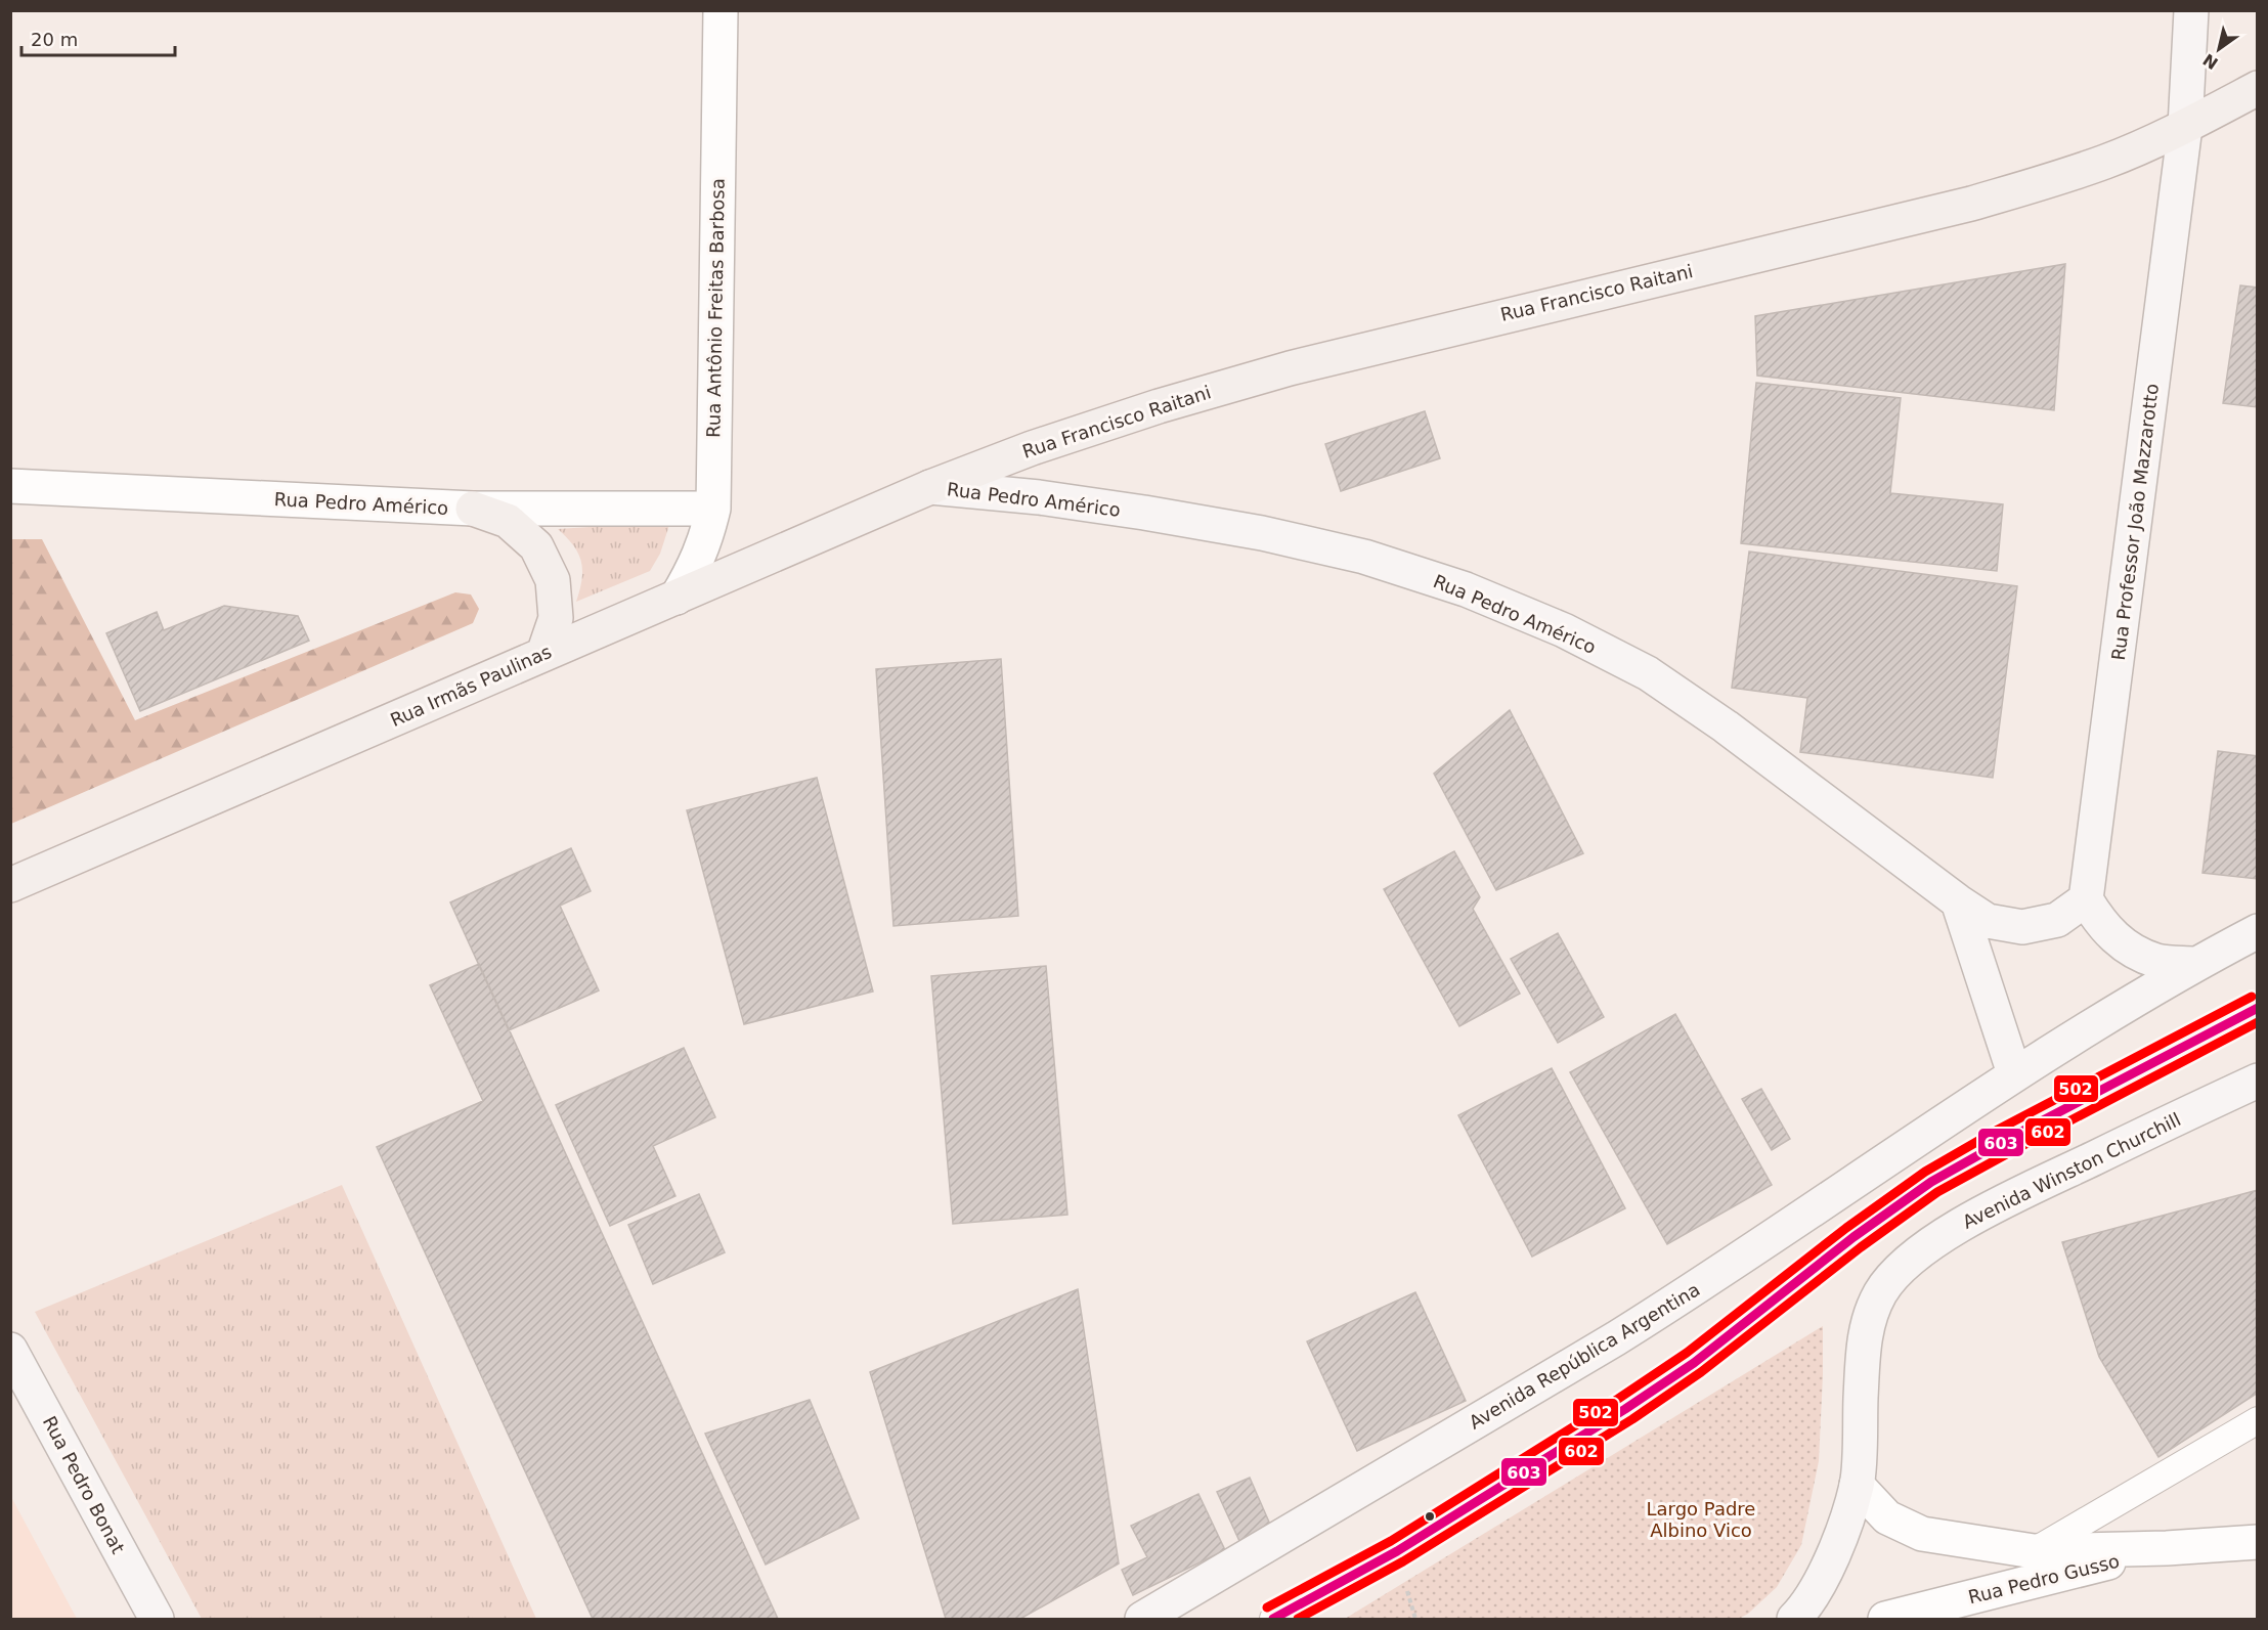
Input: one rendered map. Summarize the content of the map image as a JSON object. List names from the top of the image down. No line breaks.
{"streets":{"main road":["Rua Francisco Raitani","Rua Irmãs Paulinas"],"street":["Rua Antônio Freitas Barbosa","Rua Pedro Américo","Rua Professor João Mazzarotto","Avenida Winston Churchill","Avenida República Argentina","Rua Pedro Bonat","Rua Pedro Gusso"]},"crossings":[["Rua Francisco Raitani","Rua Pedro Américo"],["Rua Francisco Raitani","Rua Professor João Mazzarotto"],["Rua Francisco Raitani","Rua Irmãs Paulinas"],["Rua Antônio Freitas Barbosa","Rua Pedro Américo"],["Rua Antônio Freitas Barbosa","Rua Irmãs Paulinas"],["Rua Pedro Américo","Rua Professor João Mazzarotto"],["Rua Pedro Américo","Rua Irmãs Paulinas"],["Avenida Winston Churchill","Rua Pedro Gusso"]],"parks":["Largo Padre Albino Vico"],"lines":["transit line 502","transit line 603","transit line 602"],"scale_bar":"20 m","north":"bottom left"}
